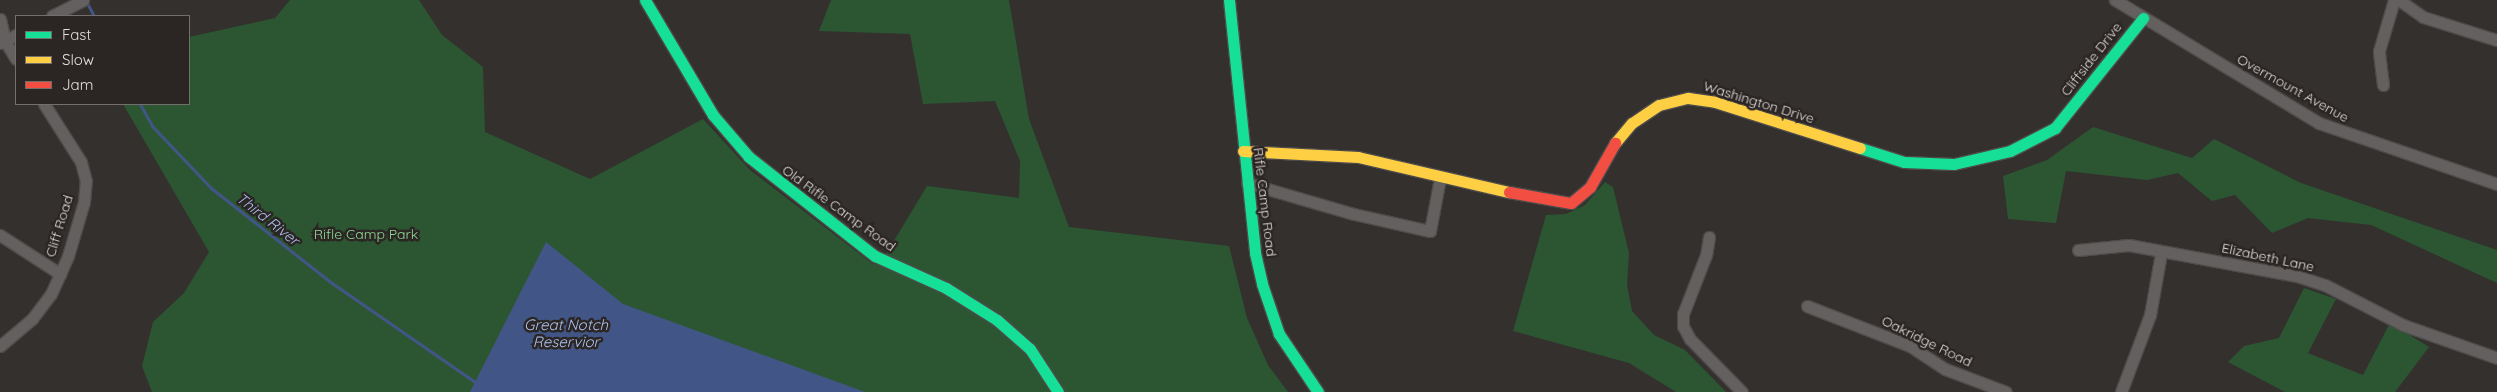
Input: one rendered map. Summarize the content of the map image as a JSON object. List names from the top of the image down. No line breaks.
{"streets":{"street":["Cliffside Drive","Overmount Avenue","Washington Drive","Rifle Camp Road","Old Rifle Camp Road","Cliff Road","Elizabeth Lane","Oakridge Road"]},"crossings":[["Cliffside Drive","Overmount Avenue"],["Cliffside Drive","Washington Drive"],["Washington Drive","Rifle Camp Road"]],"water":["Third River","Great Notch Reservior"],"parks":["Rifle Camp Park"],"legend":["Fast","Slow","Jam"]}
